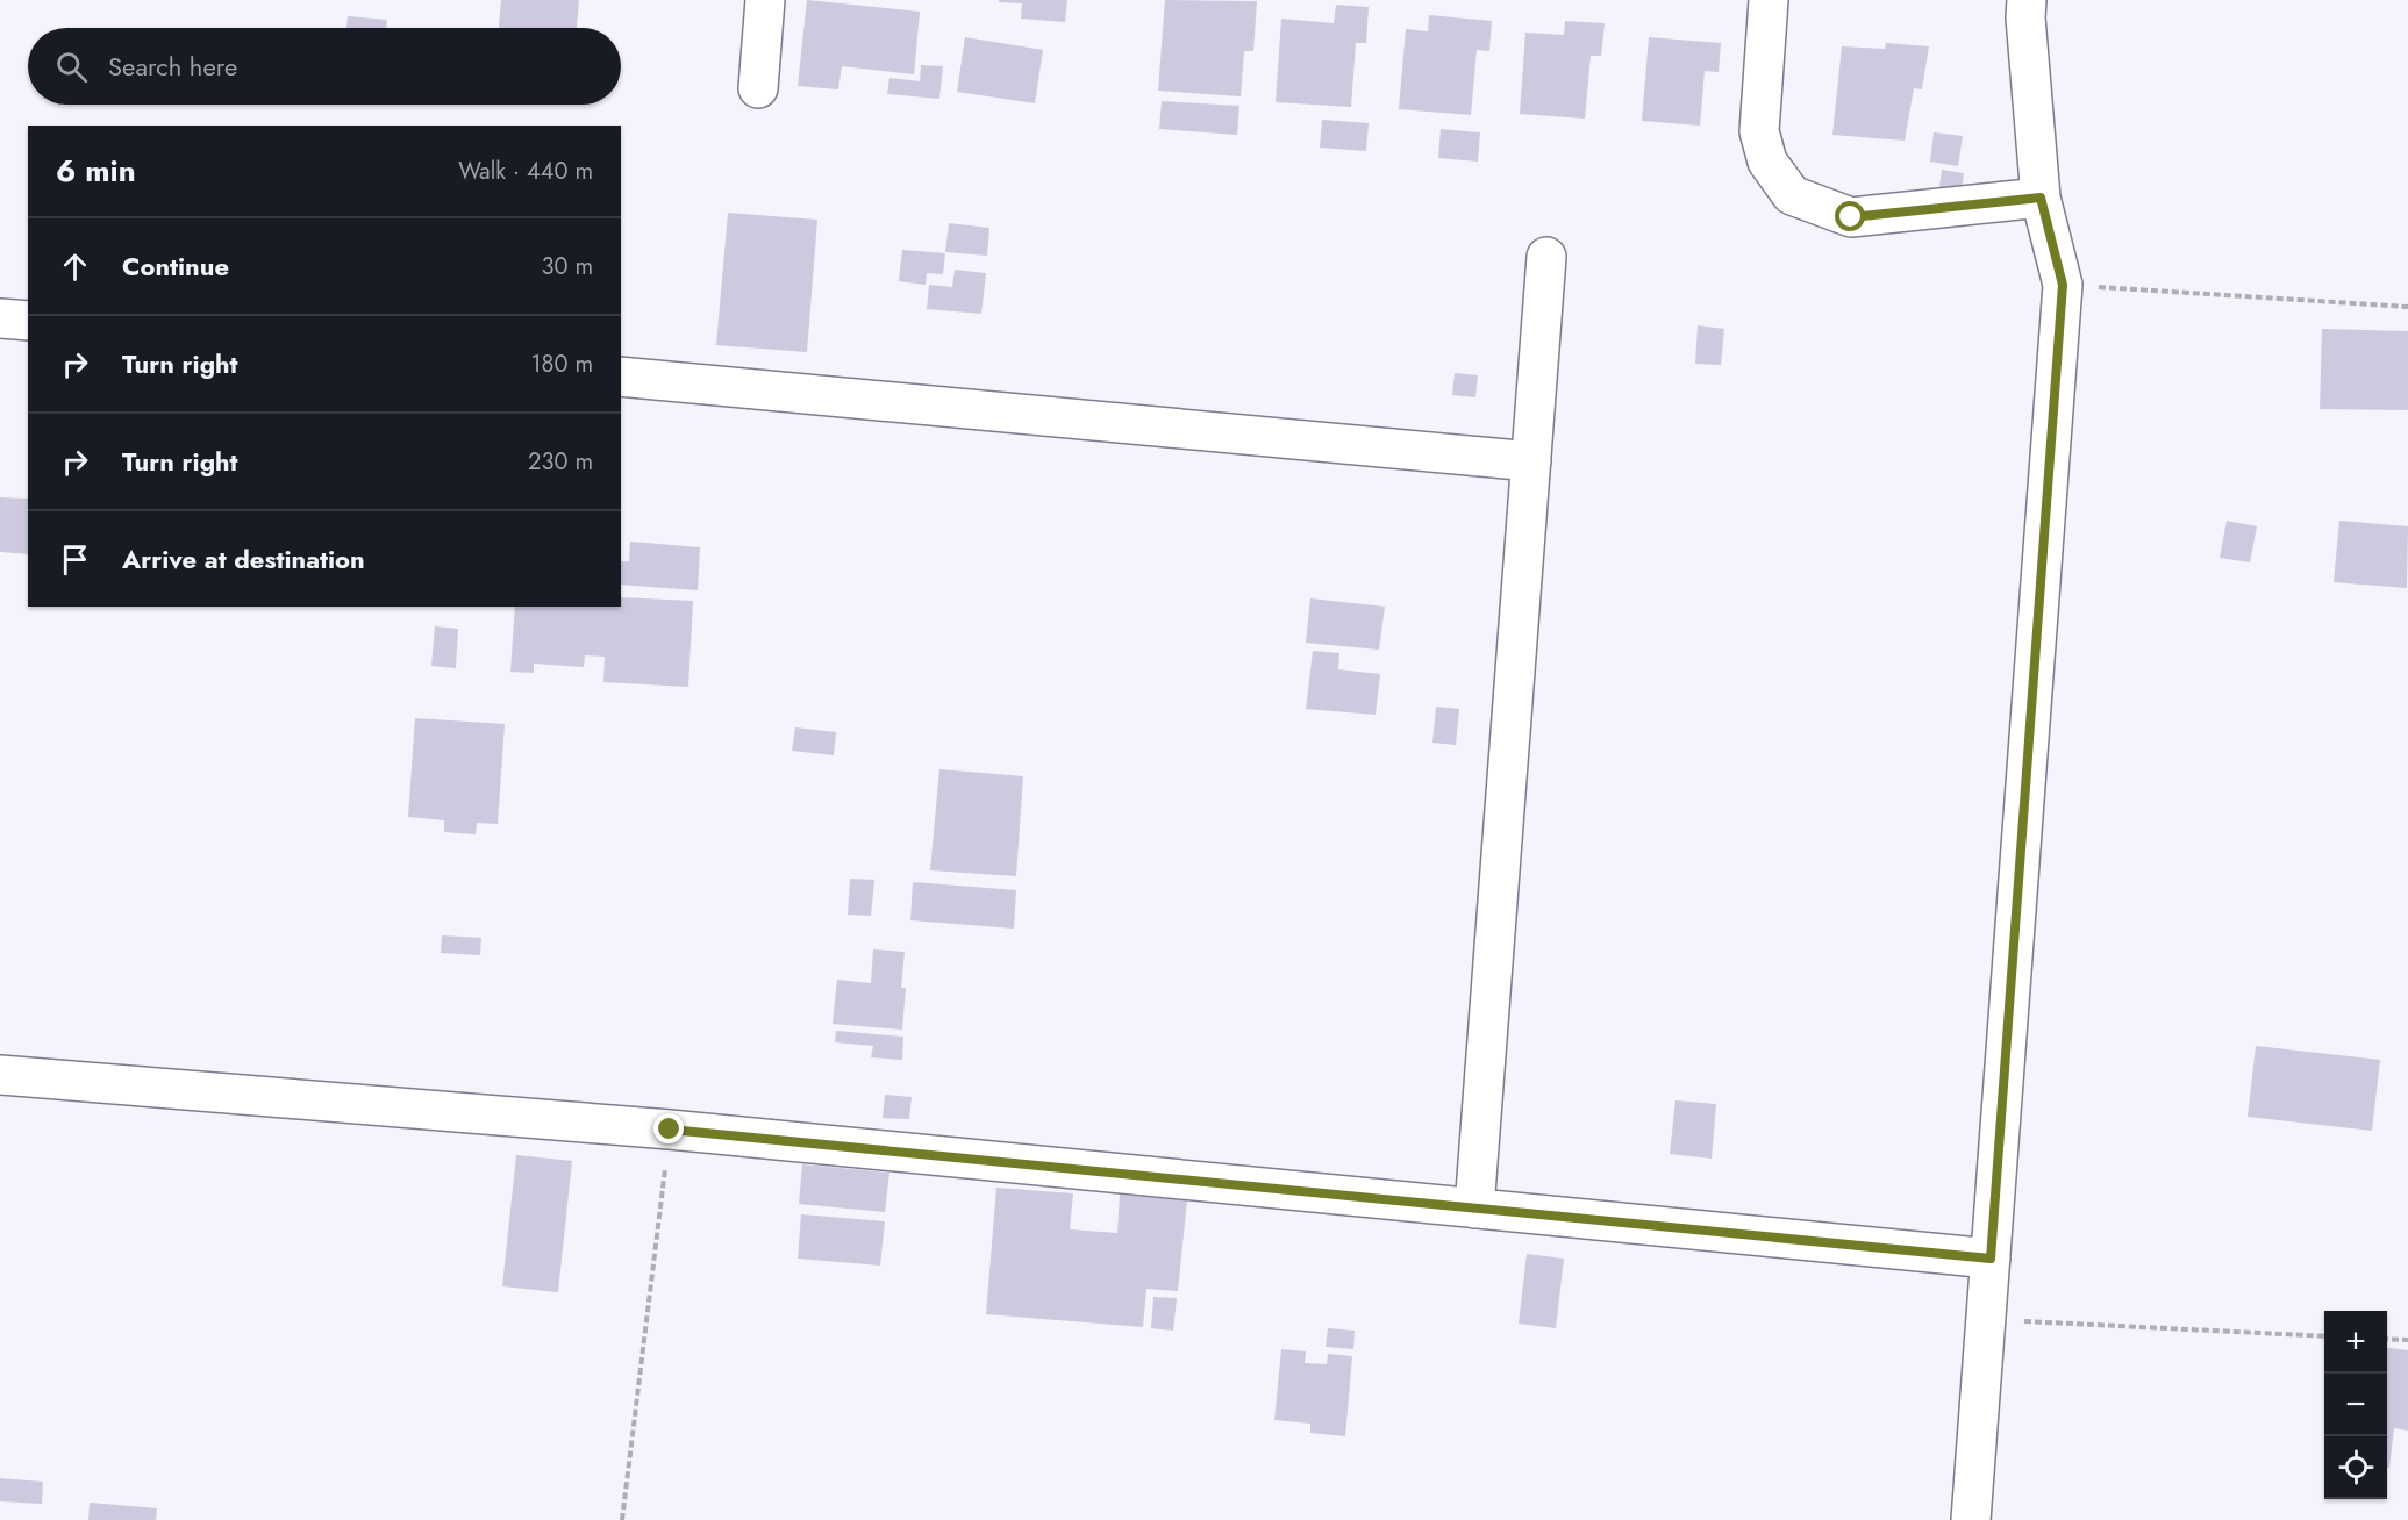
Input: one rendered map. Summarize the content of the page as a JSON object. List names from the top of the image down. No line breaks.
{"page":{"search":"Search here","heading":["6 min","Walk · 440 m"],"list":[["Continue","30 m"],["Turn right","180 m"],["Turn right","230 m"],"Arrive at destination"],"map_buttons":["+","−"]}}
